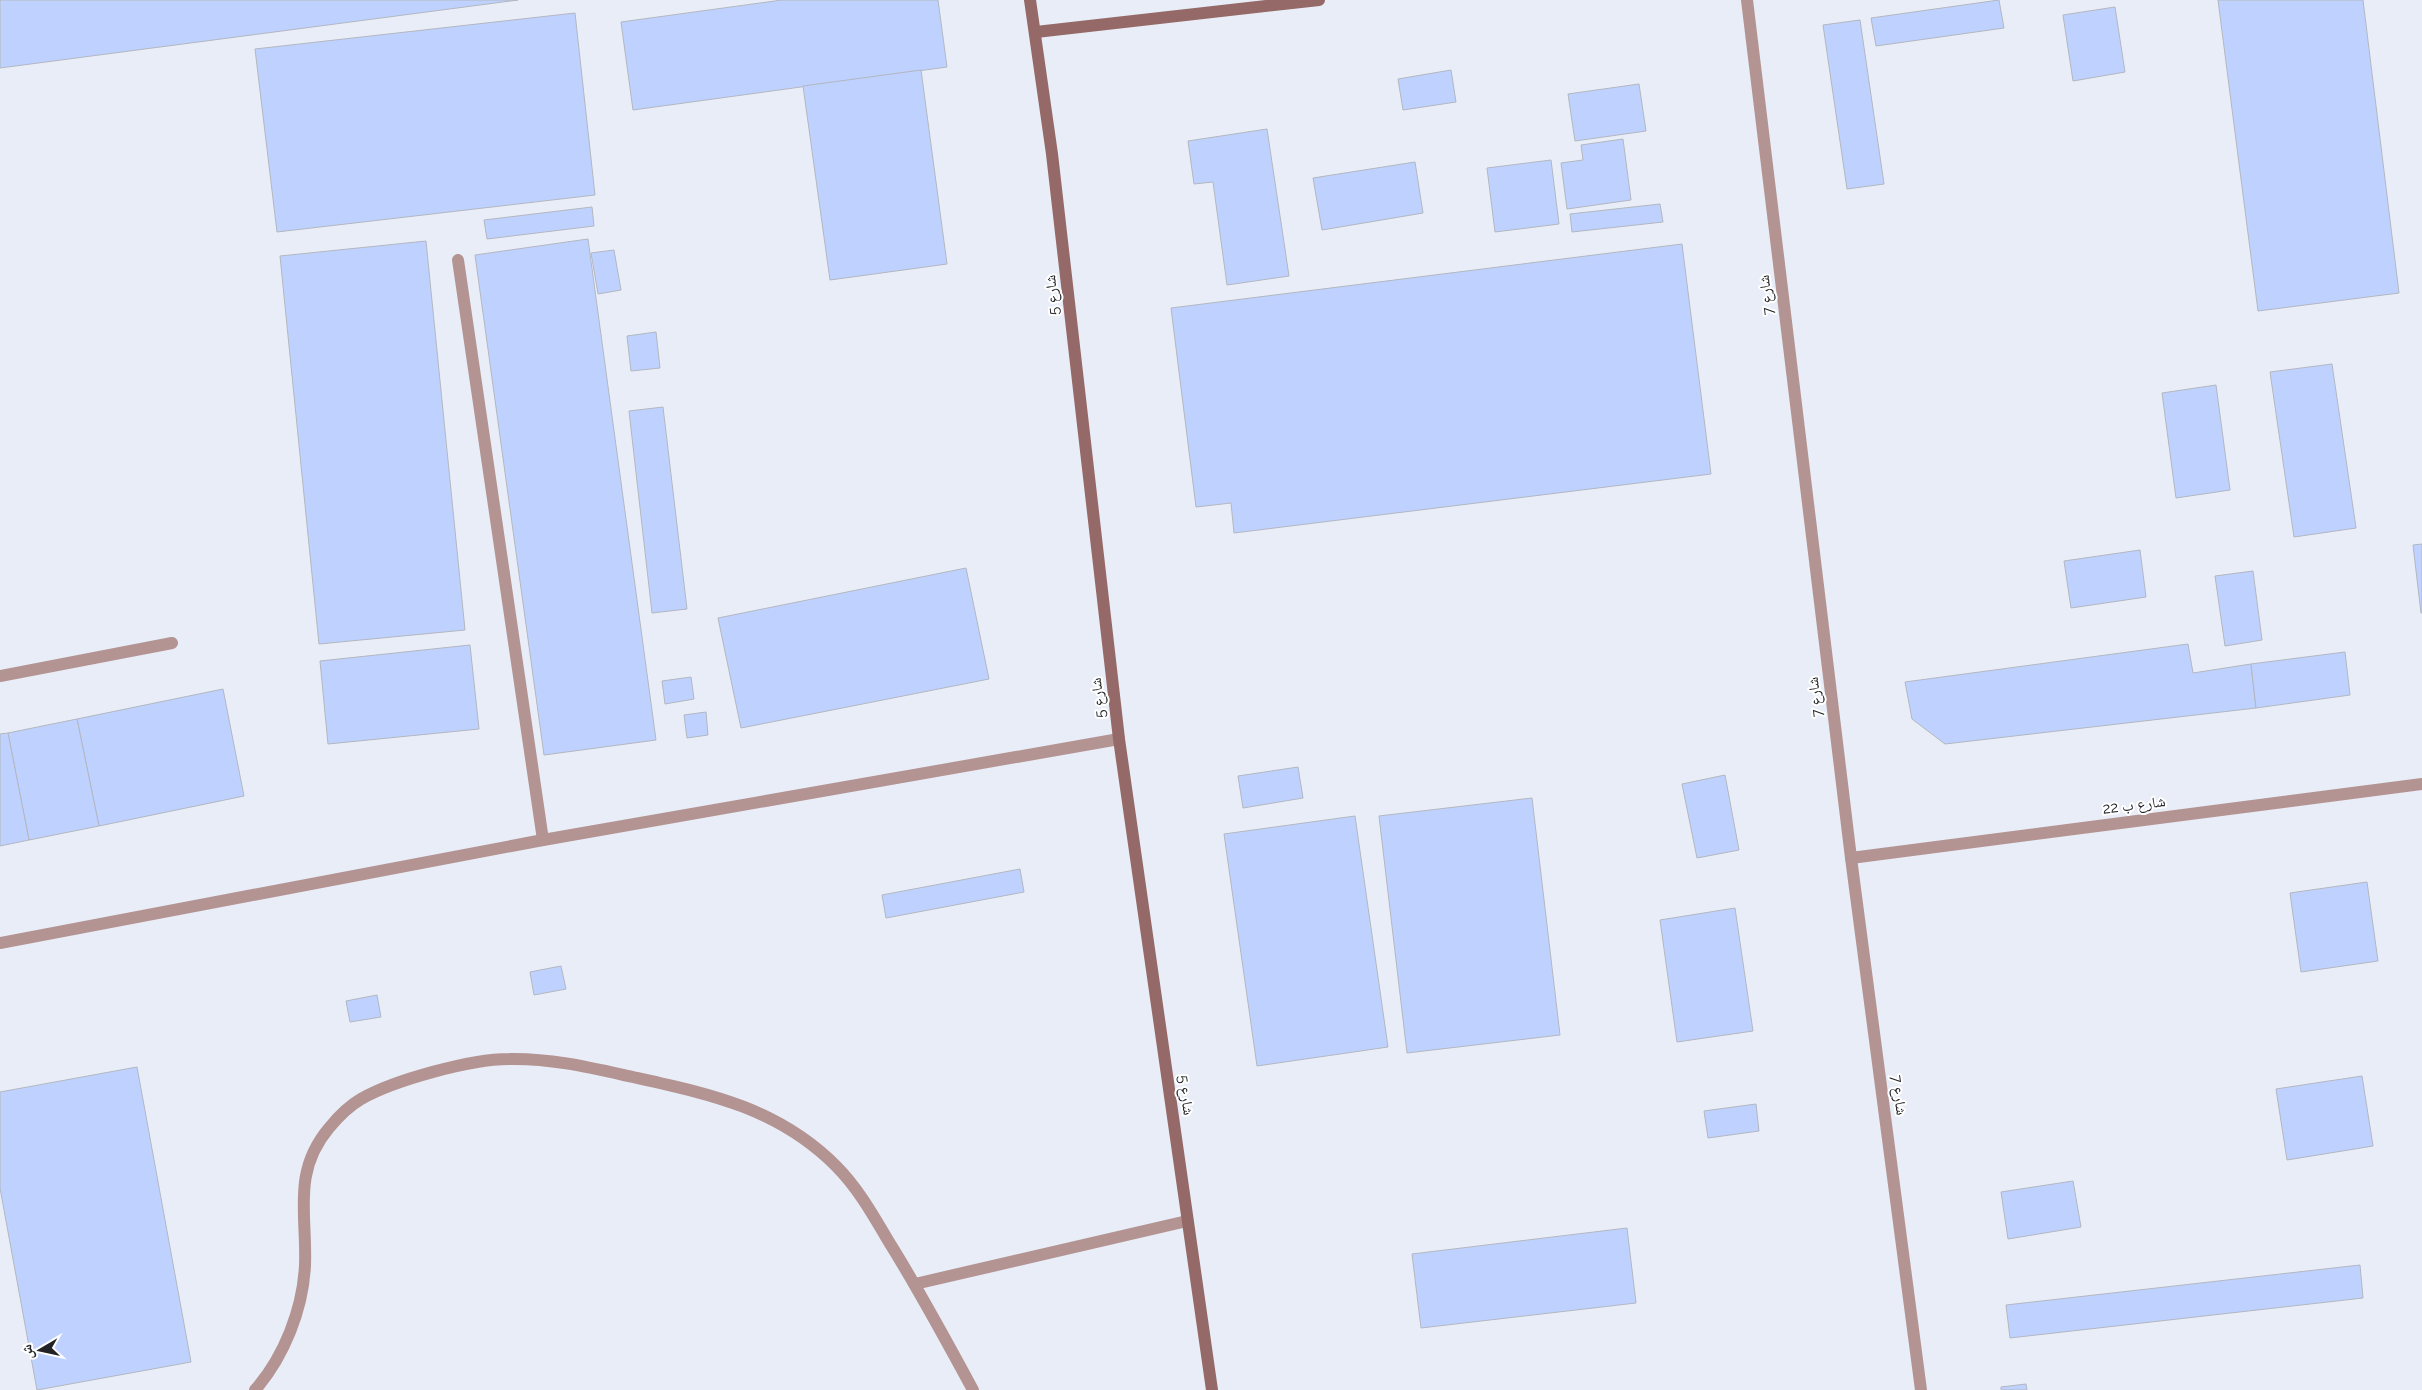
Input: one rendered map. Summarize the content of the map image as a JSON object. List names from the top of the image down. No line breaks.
{"streets":{"street":["شارع 5"],"lane":["شارع 7","شارع ب 22"]},"crossings":[["شارع 7","شارع ب 22"]],"north":"left"}
